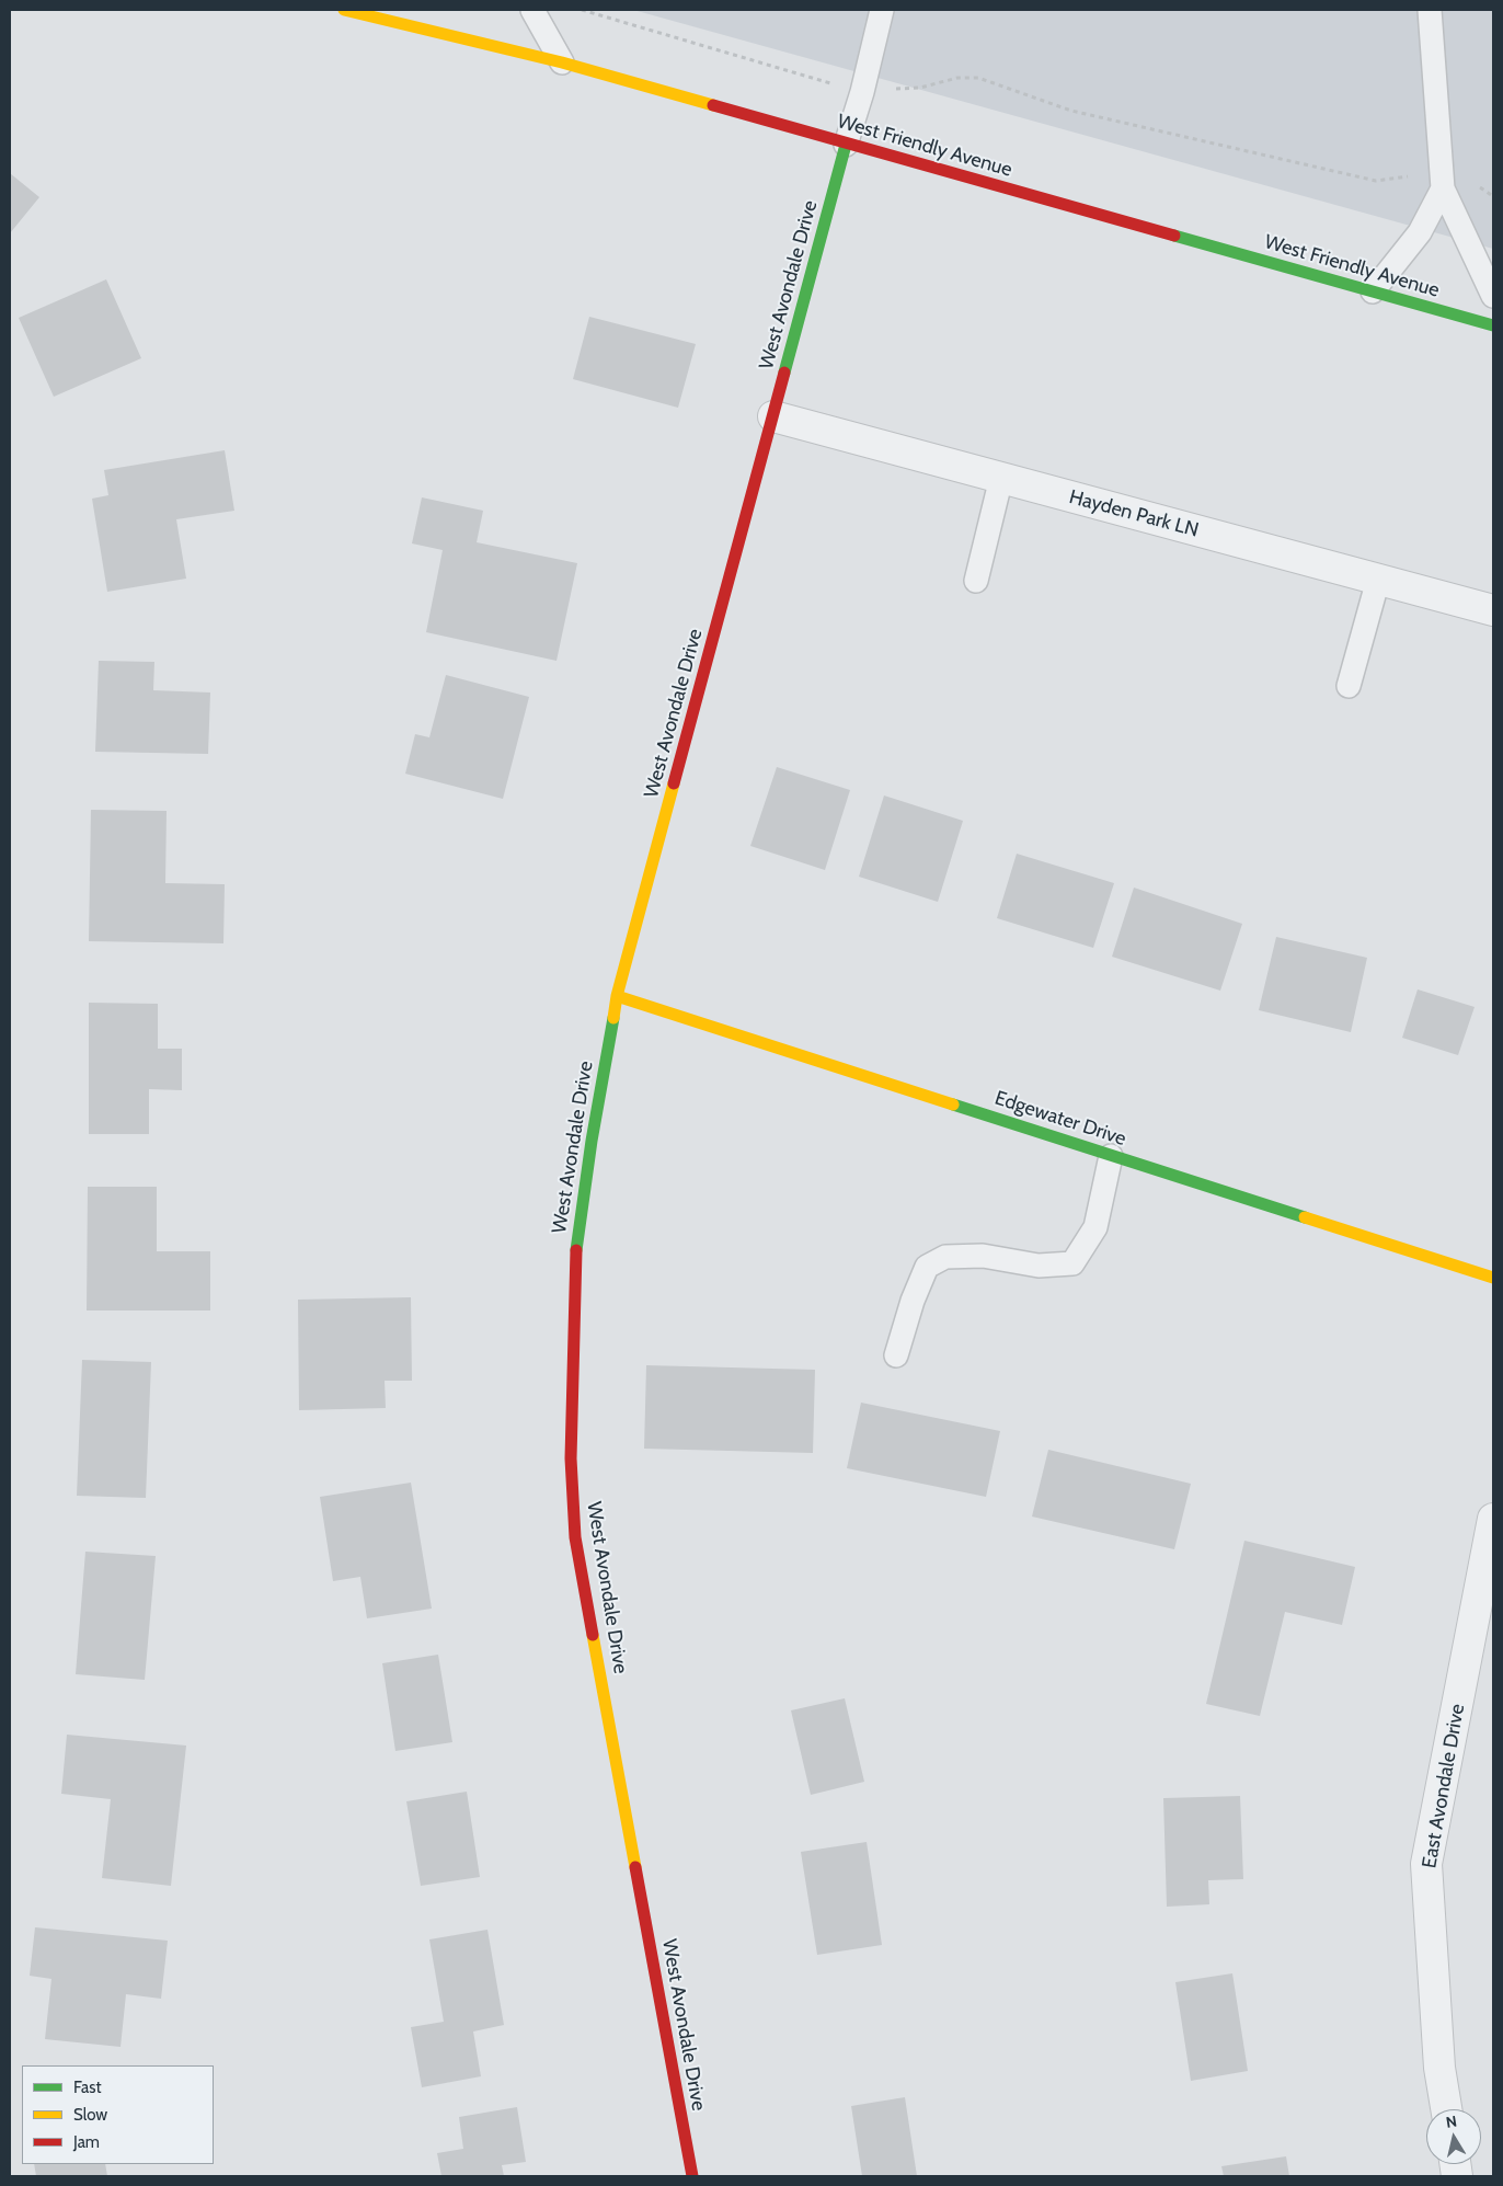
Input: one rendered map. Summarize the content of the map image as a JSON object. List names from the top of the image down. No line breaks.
{"streets":{"street":["West Friendly Avenue","West Avondale Drive","Hayden Park LN","Edgewater Drive","East Avondale Drive"]},"crossings":[["West Friendly Avenue","West Avondale Drive"],["West Avondale Drive","Hayden Park LN"],["West Avondale Drive","Edgewater Drive"]],"legend":["Fast","Slow","Jam"],"north":"top"}
